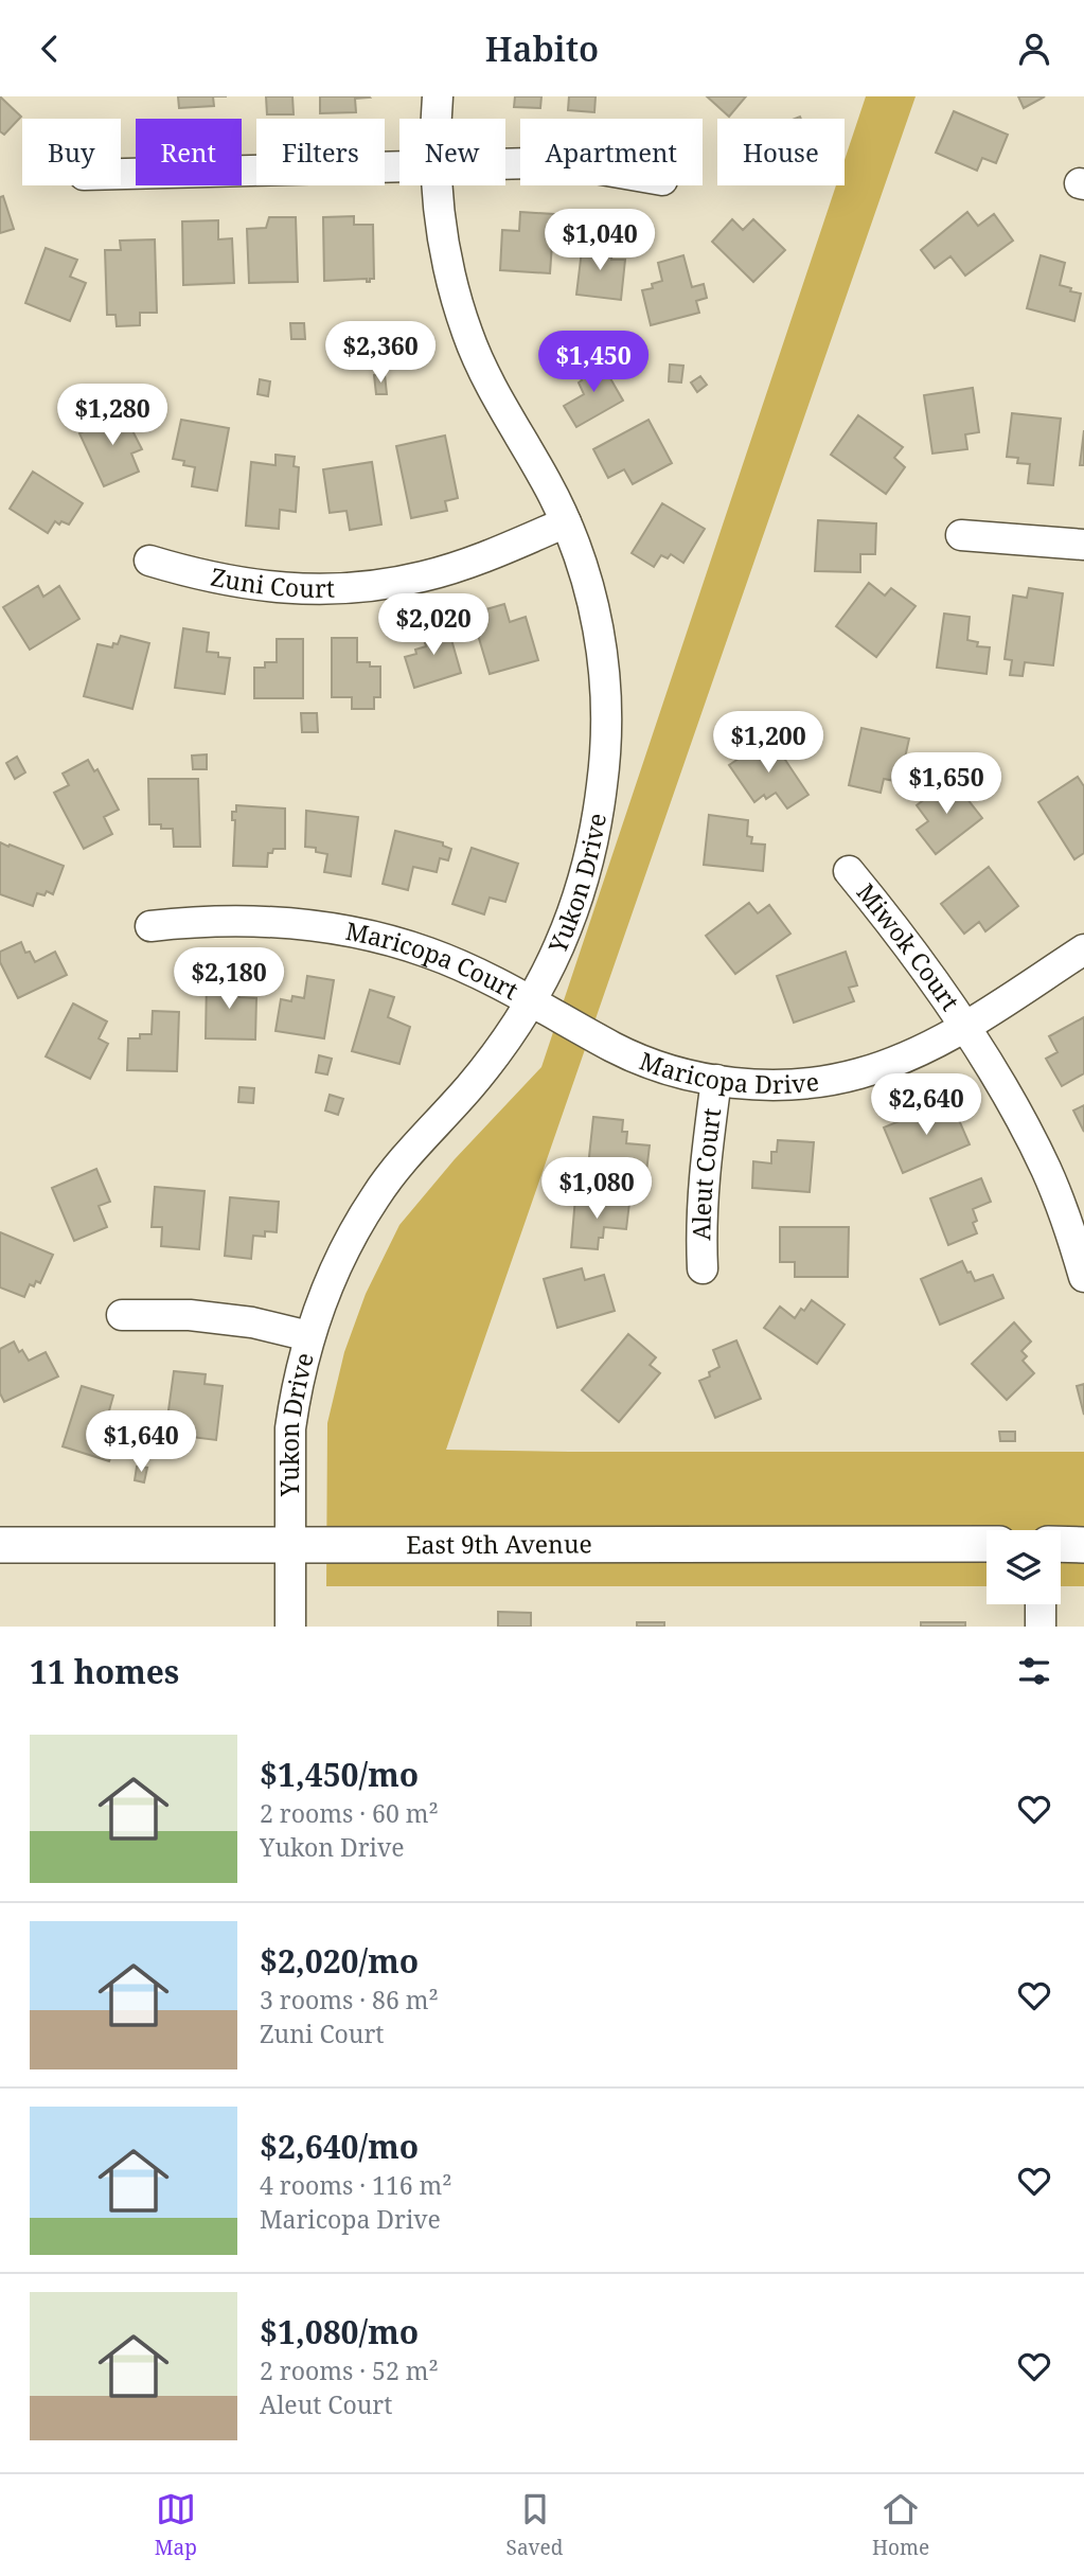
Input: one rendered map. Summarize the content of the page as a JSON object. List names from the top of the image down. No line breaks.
{"streets":{"street":["Zuni Court","Yukon Drive","Miwok Court","Maricopa Court","Maricopa Drive","Aleut Court","East 9th Avenue"]},"crossings":[["Zuni Court","Yukon Drive"],["Yukon Drive","Maricopa Court"],["Yukon Drive","Maricopa Drive"],["Yukon Drive","East 9th Avenue"],["Miwok Court","Maricopa Drive"],["Maricopa Court","Maricopa Drive"],["Maricopa Drive","Aleut Court"]],"page":{"header":"Habito","chip":["Buy","Rent","Filters","New","Apartment","House"],"price":["$1,040","$2,360","$1,450","$1,280","$2,020","$1,200","$1,650","$2,180","$2,640","$1,080","$1,640"],"heading":"11 homes","list":[{"name":"$1,450/mo","note":"2 rooms · 60 m² · Yukon Drive"},{"name":"$2,020/mo","note":"3 rooms · 86 m² · Zuni Court"},{"name":"$2,640/mo","note":"4 rooms · 116 m² · Maricopa Drive"},{"name":"$1,080/mo","note":"2 rooms · 52 m² · Aleut Court"}],"tabs":["Map","Saved","Home"]}}
